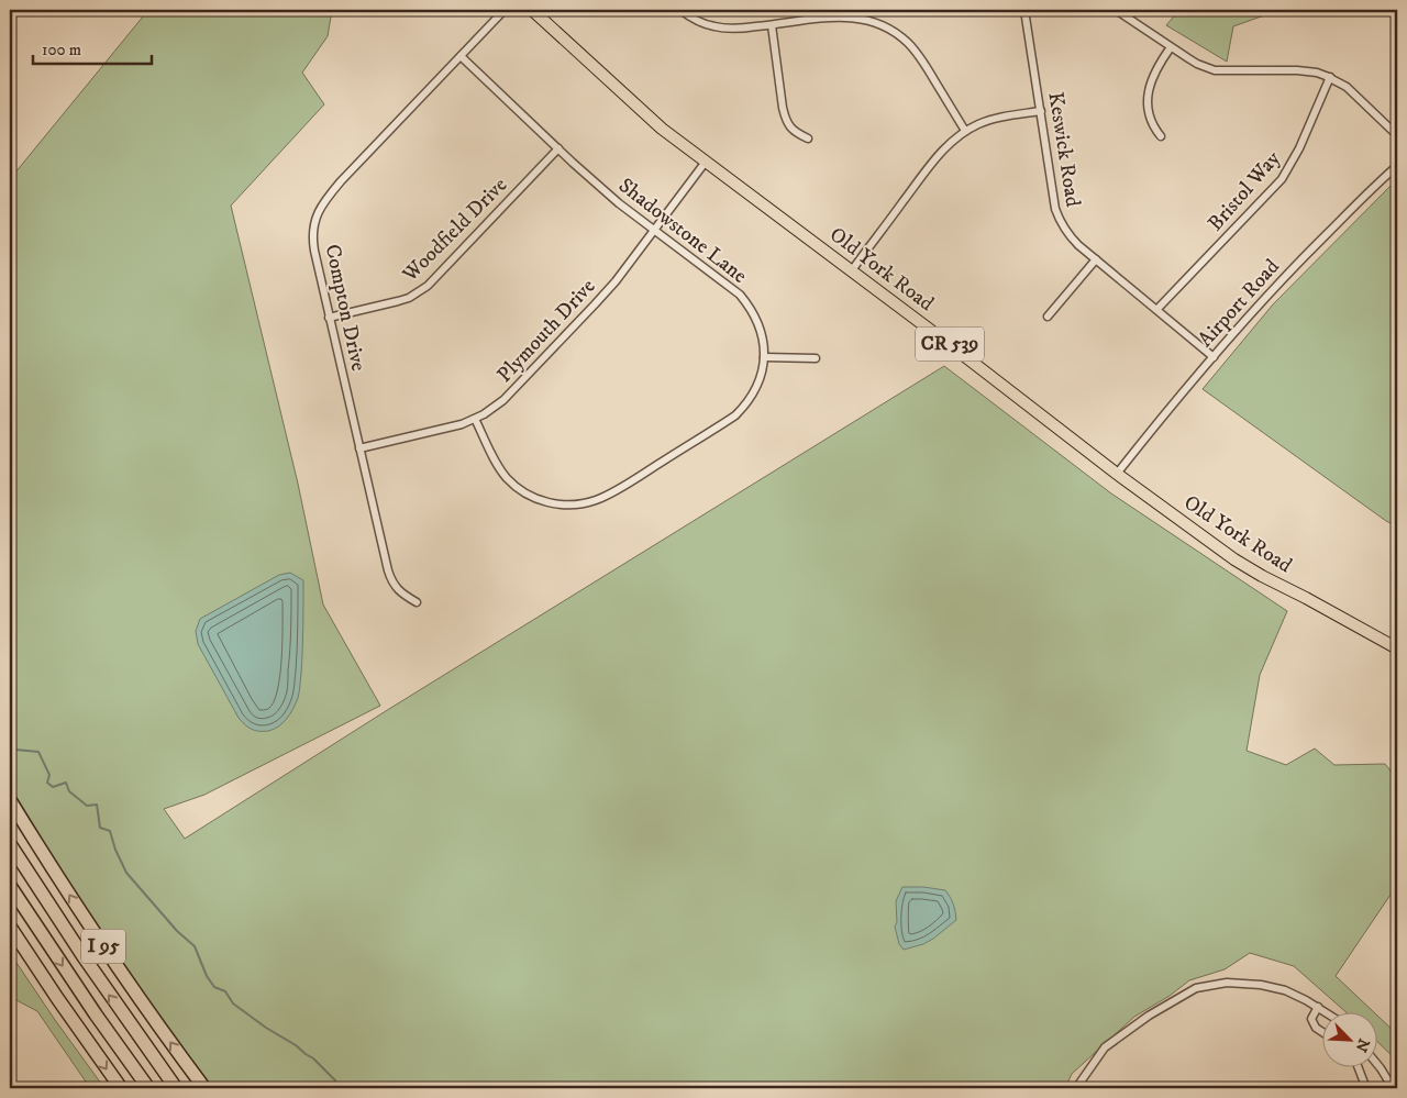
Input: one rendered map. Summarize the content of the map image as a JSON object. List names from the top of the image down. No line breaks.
{"streets":{"highway":["I 95"],"main road":["Old York Road","CR 539"],"street":["Keswick Road","Bristol Way","Woodfield Drive","Shadowstone Lane","Airport Road","Compton Drive","Plymouth Drive"]},"crossings":[["Keswick Road","Bristol Way"],["Keswick Road","Airport Road"],["Woodfield Drive","Shadowstone Lane"],["Woodfield Drive","Compton Drive"],["Shadowstone Lane","Compton Drive"],["Shadowstone Lane","Plymouth Drive"],["Old York Road","Airport Road"],["Old York Road","Plymouth Drive"],["Compton Drive","Plymouth Drive"]],"scale_bar":"100 m","north":"bottom right"}
